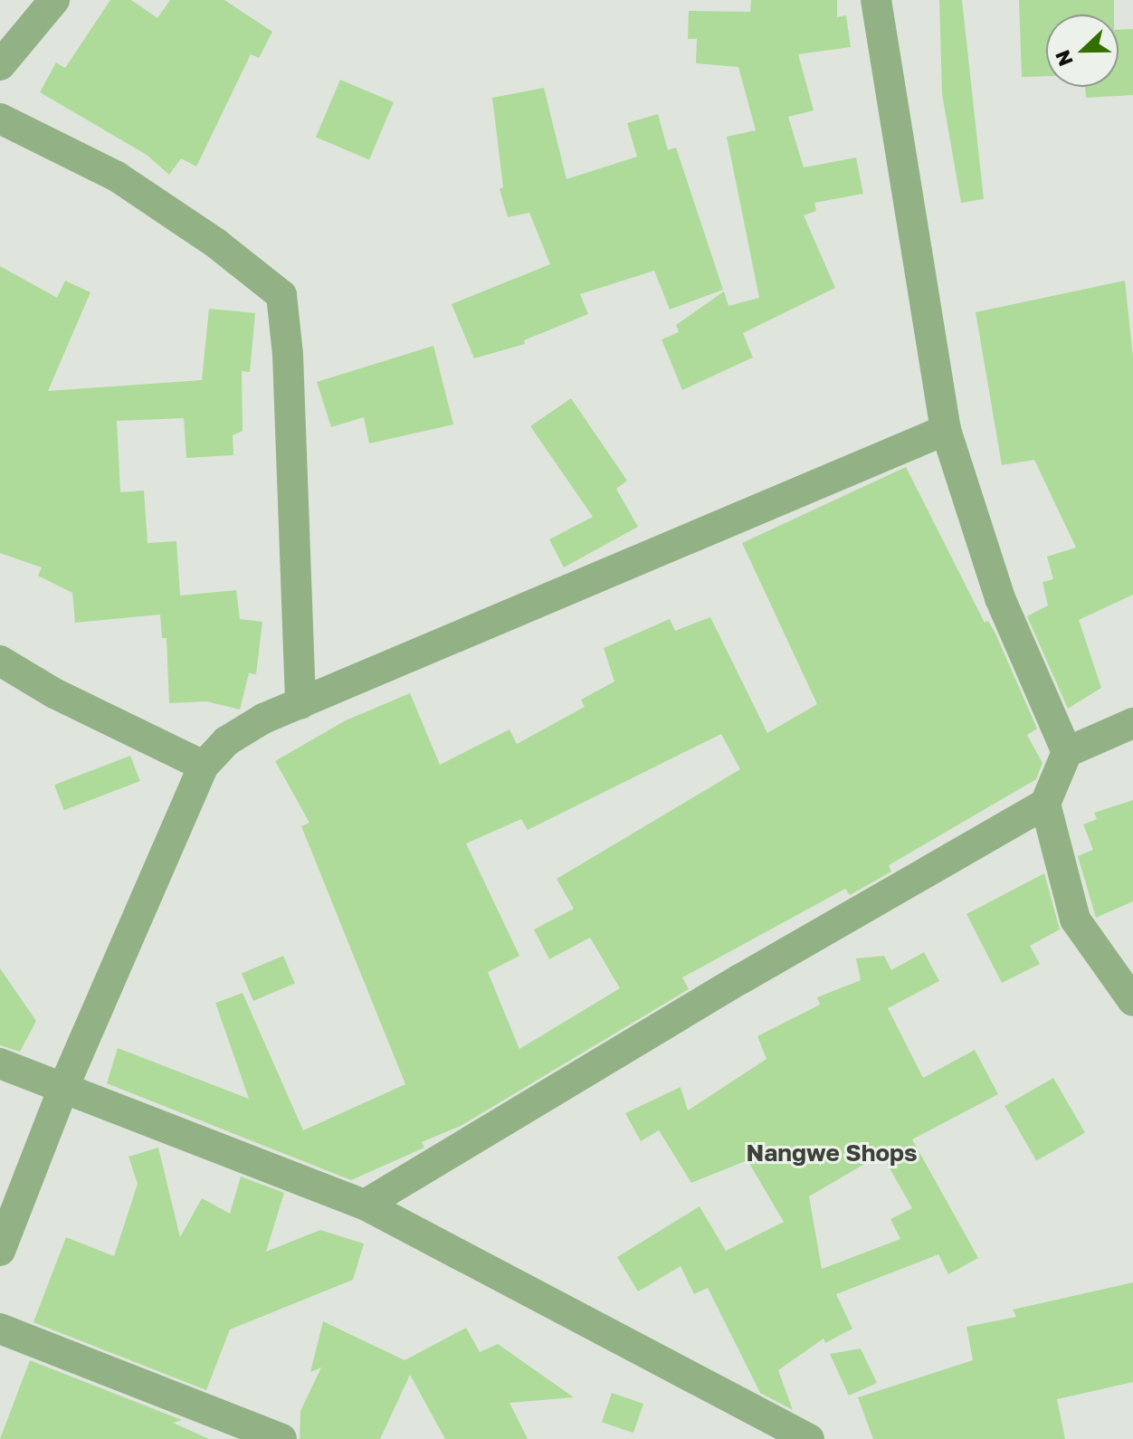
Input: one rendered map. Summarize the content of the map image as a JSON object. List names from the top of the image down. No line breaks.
{"districts":["Nangwe Shops"],"north":"left"}
